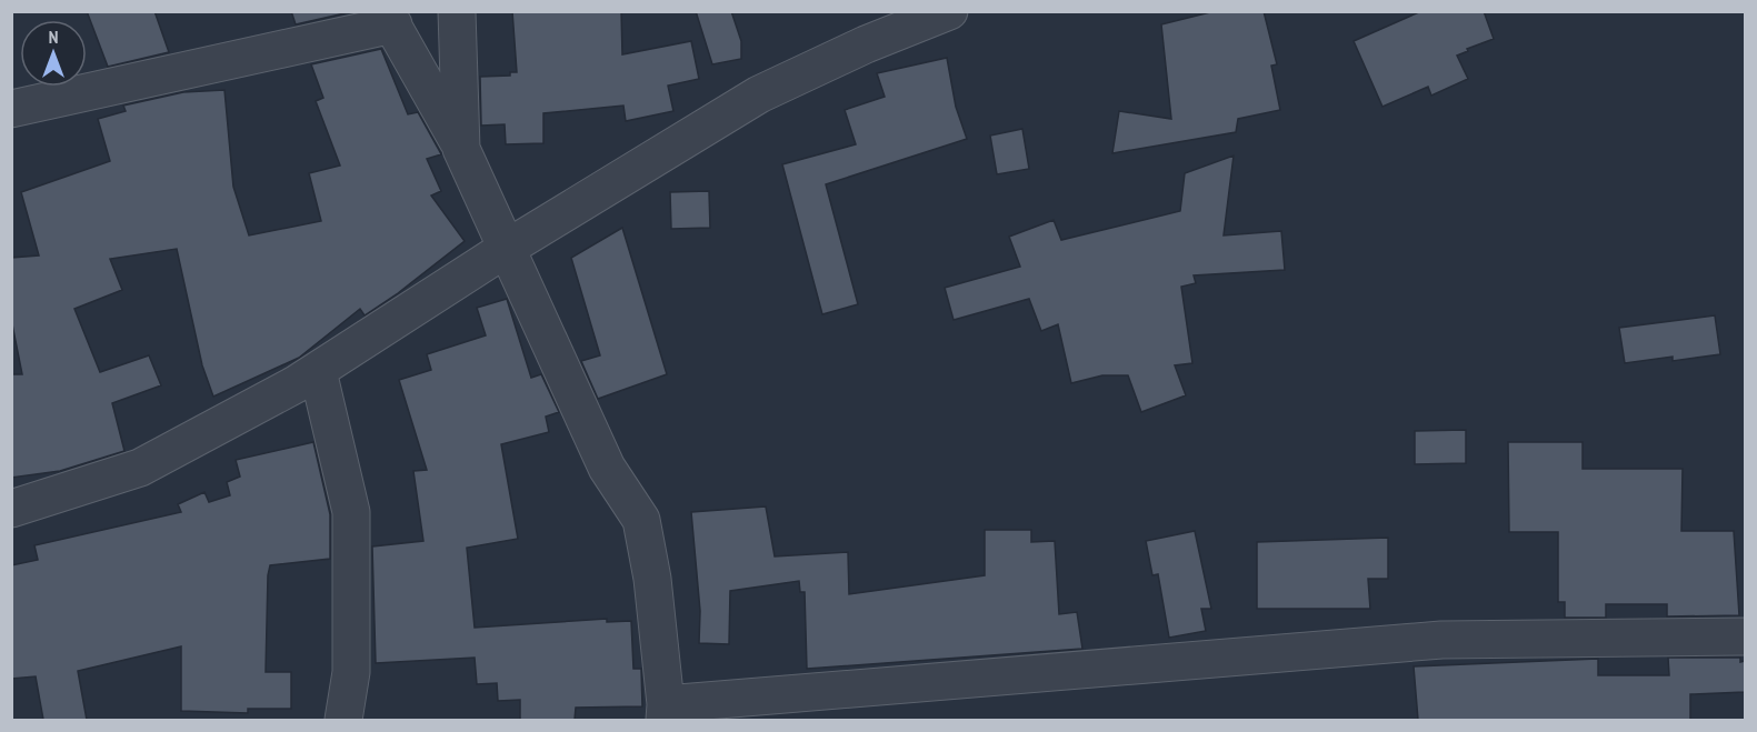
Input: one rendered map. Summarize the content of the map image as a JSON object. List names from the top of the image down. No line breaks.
{"north":"top"}
